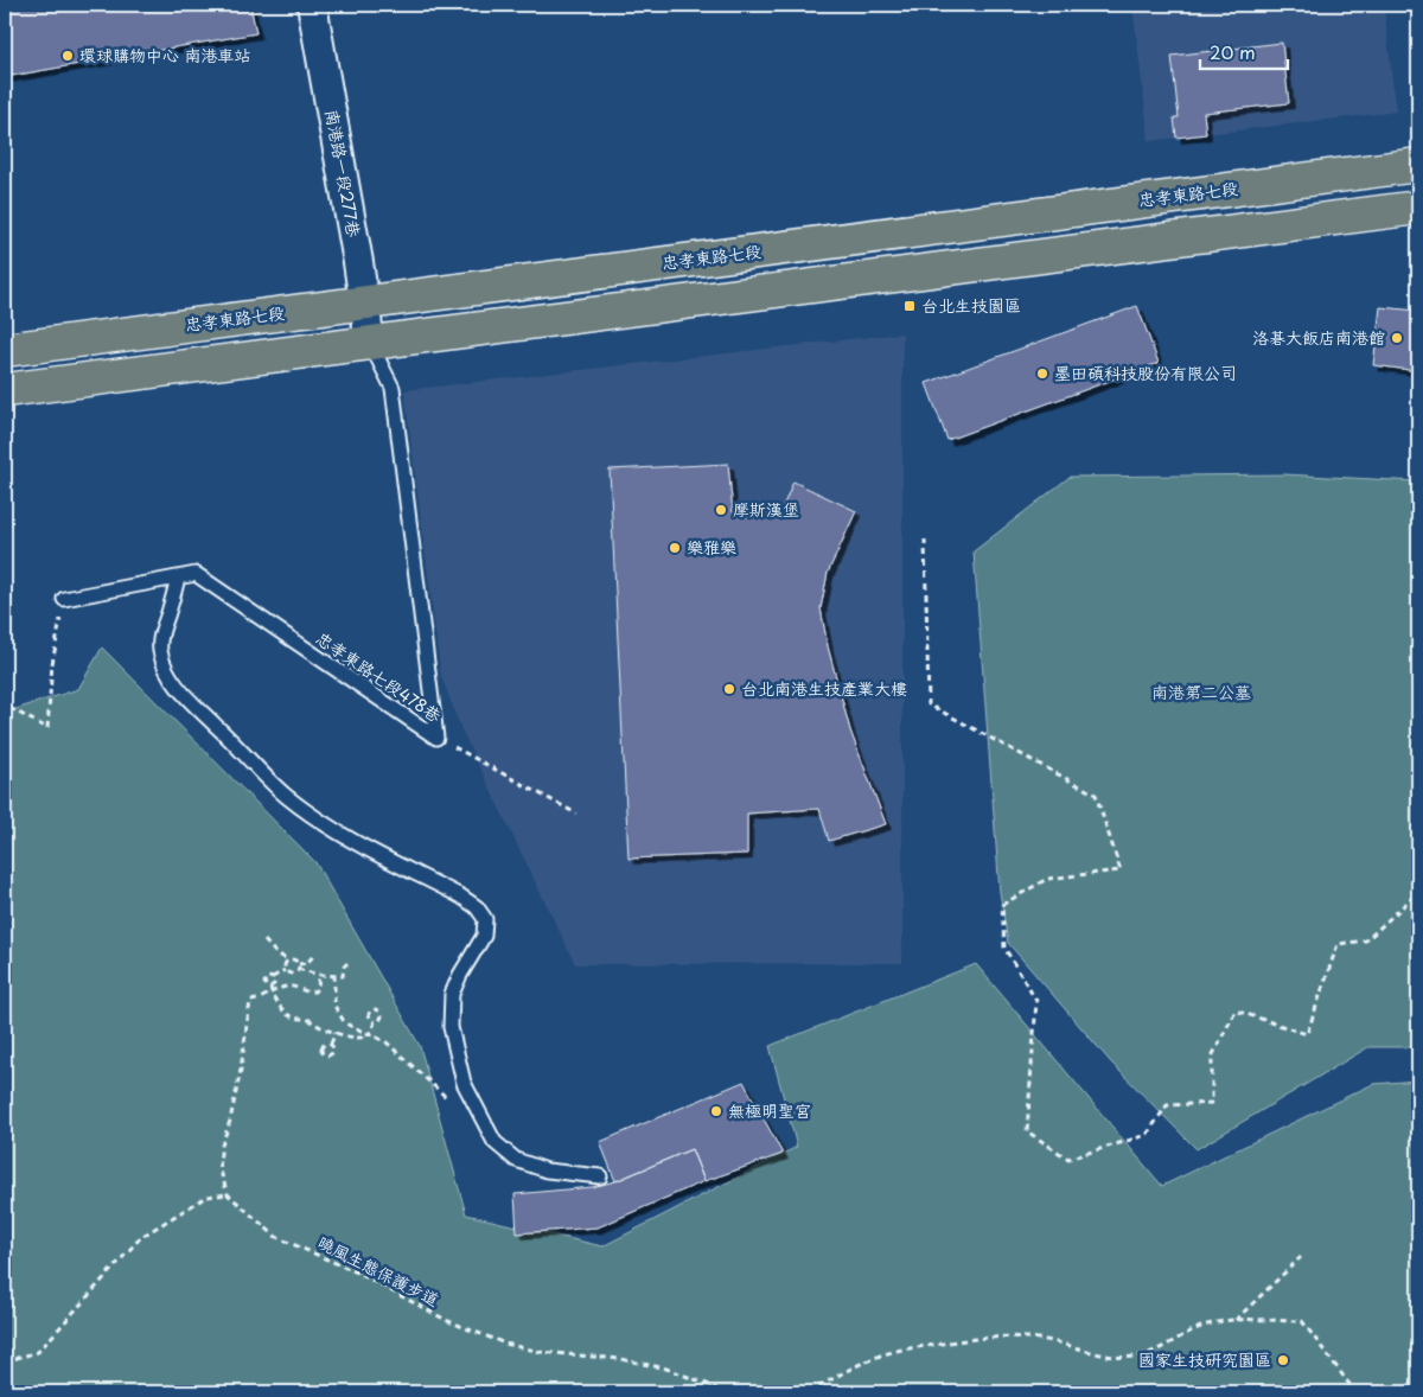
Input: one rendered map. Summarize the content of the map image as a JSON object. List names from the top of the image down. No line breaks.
{"streets":{"main road":["忠孝東路七段"],"street":["南港路一段277巷"],"lane":["忠孝東路七段478巷"],"path":["曉風生態保護步道"]},"crossings":[["南港路一段277巷","忠孝東路七段"],["南港路一段277巷","忠孝東路七段478巷"]],"parks":["南港第二公墓"],"places":{"other":["環球購物中心 南港車站","洛碁大飯店南港館","墨田碩科技股份有限公司","摩斯漢堡","樂雅樂","台北南港生技產業大樓","無極明聖宮","國家生技研究園區"],"transit":["台北生技園區"]},"scale_bar":"20 m"}
